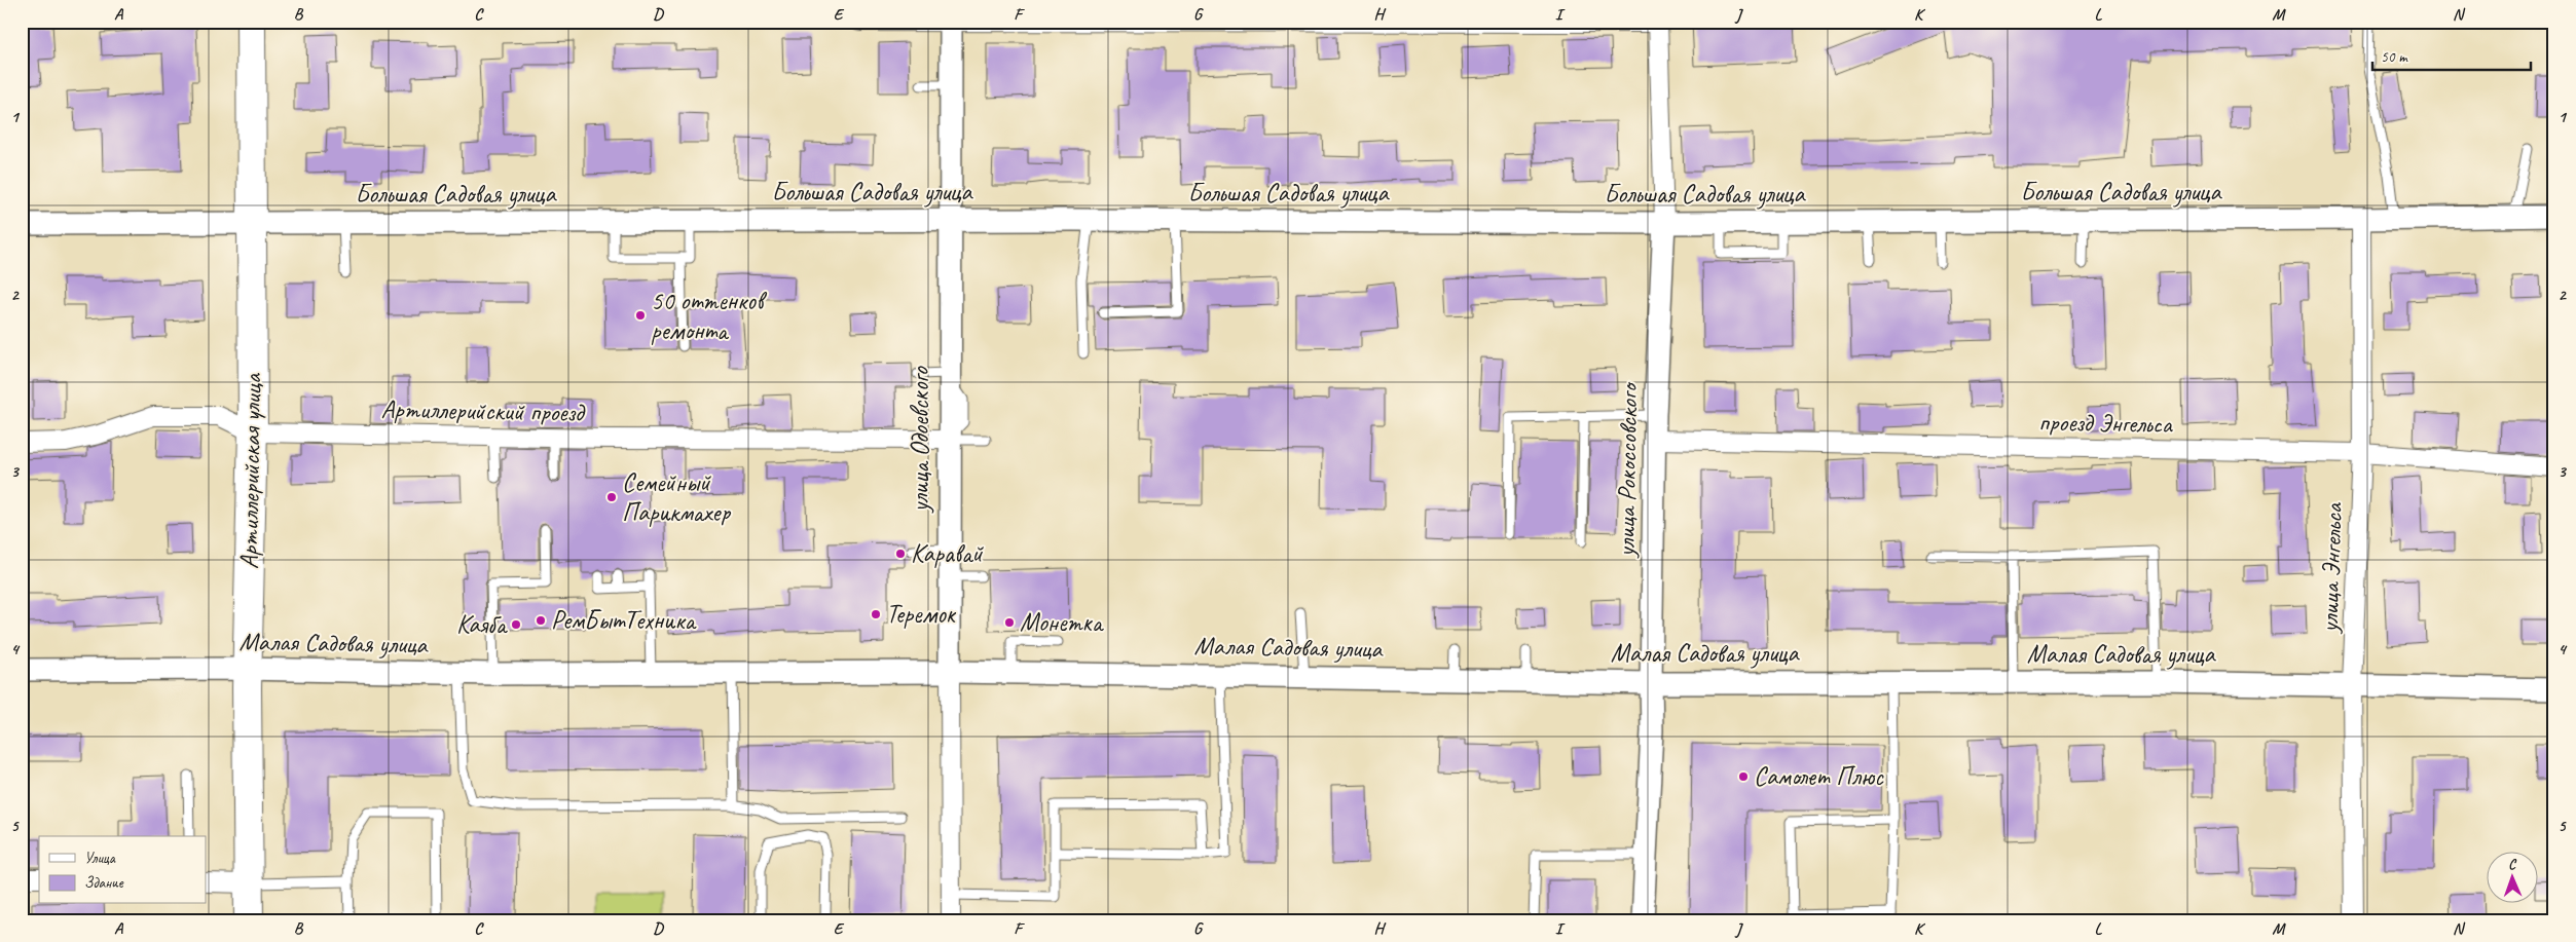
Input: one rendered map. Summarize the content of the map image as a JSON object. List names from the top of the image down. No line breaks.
{"streets":{"main road":["Артиллерийская улица"],"street":["Большая Садовая улица","Артиллерийский проезд","проезд Энгельса","улица Одоевского","улица Рокоссовского","улица Энгельса","Малая Садовая улица"]},"crossings":[["Большая Садовая улица","улица Одоевского"],["Большая Садовая улица","улица Рокоссовского"],["Большая Садовая улица","Артиллерийская улица"],["Большая Садовая улица","улица Энгельса"],["Артиллерийский проезд","улица Одоевского"],["Артиллерийский проезд","Артиллерийская улица"],["проезд Энгельса","улица Рокоссовского"],["проезд Энгельса","улица Энгельса"],["улица Одоевского","Малая Садовая улица"],["улица Рокоссовского","Малая Садовая улица"],["Артиллерийская улица","Малая Садовая улица"],["улица Энгельса","Малая Садовая улица"]],"places":["50 оттенков ремонта","Семейный Парикмахер","Каравай","Теремок","РемБытТехника","Монетка","Каяба","Самолет Плюс"],"legend":["Улица","Здание"],"scale_bar":"50 m","north":"top","grid":{"columns":["A","B","C","D","E","F","G","H","I","J","K","L","M","N"],"rows":["1","2","3","4","5"]}}
